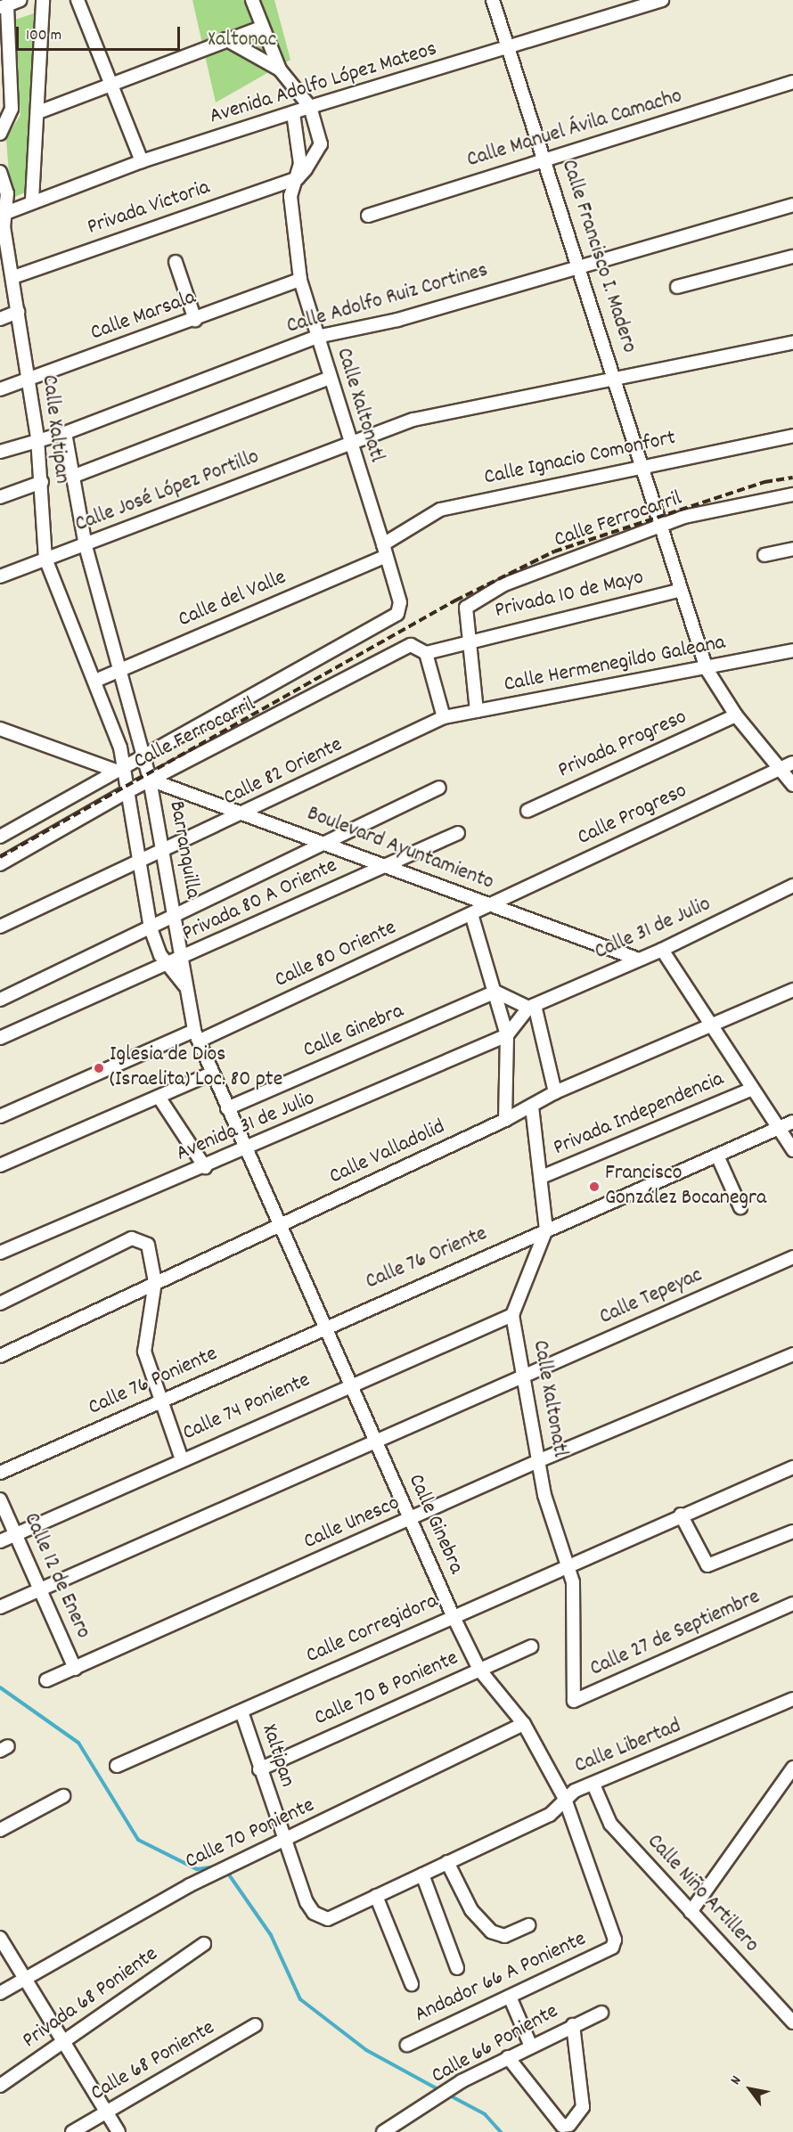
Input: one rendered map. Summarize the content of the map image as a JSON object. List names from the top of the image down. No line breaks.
{"streets":{"street":["Avenida Adolfo López Mateos","Calle Manuel Ávila Camacho","Privada Victoria","Calle Francisco I. Madero","Calle Adolfo Ruiz Cortines","Calle Marsala","Calle Xaltonatl","Calle Xaltipan","Calle Ignacio Comonfort","Calle José López Portillo","Calle Ferrocarril","Privada 10 de Mayo","Calle del Valle","Calle Hermenegildo Galeana","Privada Progreso","Calle 82 Oriente","Calle Progreso","Boulevard Ayuntamiento","Barranquilla","Privada 80 A Oriente","Calle 31 de Julio","Calle 80 Oriente","Calle Ginebra","Privada Independencia","Avenida 31 de Julio","Calle Valladolid","Calle 76 Oriente","Calle Tepeyac","Calle 76 Poniente","Calle 74 Poniente","Calle Unesco","Calle 12 de Enero","Calle Corregidora","Calle 27 de Septiembre","Calle 70 B Poniente","Calle Libertad","Xaltipan","Calle 70 Poniente","Calle Niño Artillero","Andador 66 A Poniente","Privada 68 Poniente","Calle 66 Poniente","Calle 68 Poniente"]},"crossings":[["Avenida Adolfo López Mateos","Calle Francisco I. Madero"],["Avenida Adolfo López Mateos","Calle Xaltonatl"],["Avenida Adolfo López Mateos","Calle Xaltipan"],["Calle Manuel Ávila Camacho","Calle Francisco I. Madero"],["Privada Victoria","Calle Xaltonatl"],["Privada Victoria","Calle Xaltipan"],["Calle Francisco I. Madero","Calle Adolfo Ruiz Cortines"],["Calle Francisco I. Madero","Calle Ignacio Comonfort"],["Calle Francisco I. Madero","Calle José López Portillo"],["Calle Francisco I. Madero","Calle Ferrocarril"],["Calle Francisco I. Madero","Privada 10 de Mayo"],["Calle Francisco I. Madero","Calle Hermenegildo Galeana"],["Calle Francisco I. Madero","Privada Progreso"],["Calle Francisco I. Madero","Calle Progreso"],["Calle Adolfo Ruiz Cortines","Calle Xaltonatl"],["Calle Adolfo Ruiz Cortines","Calle Xaltipan"],["Calle Adolfo Ruiz Cortines","Barranquilla"],["Calle Marsala","Calle Xaltonatl"],["Calle Marsala","Calle Xaltipan"],["Calle Xaltonatl","Calle Ignacio Comonfort"],["Calle Xaltonatl","Calle José López Portillo"],["Calle Xaltonatl","Calle del Valle"],["Calle Xaltonatl","Barranquilla"],["Calle Xaltonatl","Privada Independencia"],["Calle Xaltonatl","Calle Valladolid"],["Calle Xaltonatl","Calle 76 Oriente"],["Calle Xaltonatl","Calle Tepeyac"],["Calle Xaltonatl","Calle 74 Poniente"],["Calle Xaltonatl","Calle Unesco"],["Calle Xaltonatl","Calle Corregidora"],["Calle Xaltonatl","Calle 27 de Septiembre"],["Calle Xaltipan","Calle José López Portillo"],["Calle Xaltipan","Calle Ferrocarril"],["Calle Xaltipan","Calle del Valle"],["Calle Xaltipan","Calle Ginebra"],["Calle Ignacio Comonfort","Calle del Valle"],["Calle José López Portillo","Barranquilla"],["Calle Ferrocarril","Privada 10 de Mayo"],["Calle Ferrocarril","Boulevard Ayuntamiento"],["Calle Ferrocarril","Barranquilla"],["Calle Ferrocarril","Calle Ginebra"],["Calle del Valle","Barranquilla"],["Calle Hermenegildo Galeana","Calle 82 Oriente"],["Calle 82 Oriente","Boulevard Ayuntamiento"],["Calle 82 Oriente","Barranquilla"],["Calle 82 Oriente","Calle Ginebra"],["Calle Progreso","Boulevard Ayuntamiento"],["Calle Progreso","Calle 80 Oriente"],["Boulevard Ayuntamiento","Barranquilla"],["Boulevard Ayuntamiento","Privada 80 A Oriente"],["Boulevard Ayuntamiento","Calle 31 de Julio"],["Boulevard Ayuntamiento","Calle 80 Oriente"],["Barranquilla","Privada 80 A Oriente"],["Barranquilla","Calle Ginebra"],["Privada 80 A Oriente","Calle Ginebra"],["Calle 31 de Julio","Avenida 31 de Julio"],["Calle 80 Oriente","Calle Ginebra"],["Calle Ginebra","Avenida 31 de Julio"],["Calle Ginebra","Calle Valladolid"],["Calle Ginebra","Calle 76 Oriente"],["Calle Ginebra","Calle Tepeyac"],["Calle Ginebra","Calle 76 Poniente"],["Calle Ginebra","Calle 74 Poniente"],["Calle Ginebra","Calle Unesco"],["Calle Ginebra","Calle Corregidora"],["Calle Ginebra","Calle 70 B Poniente"],["Calle Ginebra","Calle Libertad"],["Calle Ginebra","Calle 70 Poniente"],["Calle Ginebra","Andador 66 A Poniente"],["Calle 76 Oriente","Calle 76 Poniente"],["Calle 74 Poniente","Calle 12 de Enero"],["Calle Unesco","Calle 12 de Enero"],["Calle Corregidora","Xaltipan"],["Calle 70 B Poniente","Xaltipan"],["Calle Libertad","Xaltipan"],["Calle Libertad","Calle Niño Artillero"],["Xaltipan","Calle 70 Poniente"]],"parks":["Xaltonac"],"places":["Iglesia de Dios (Israelita) Loc. 80 pte","Francisco González Bocanegra"],"scale_bar":"100 m","north":"top left"}
